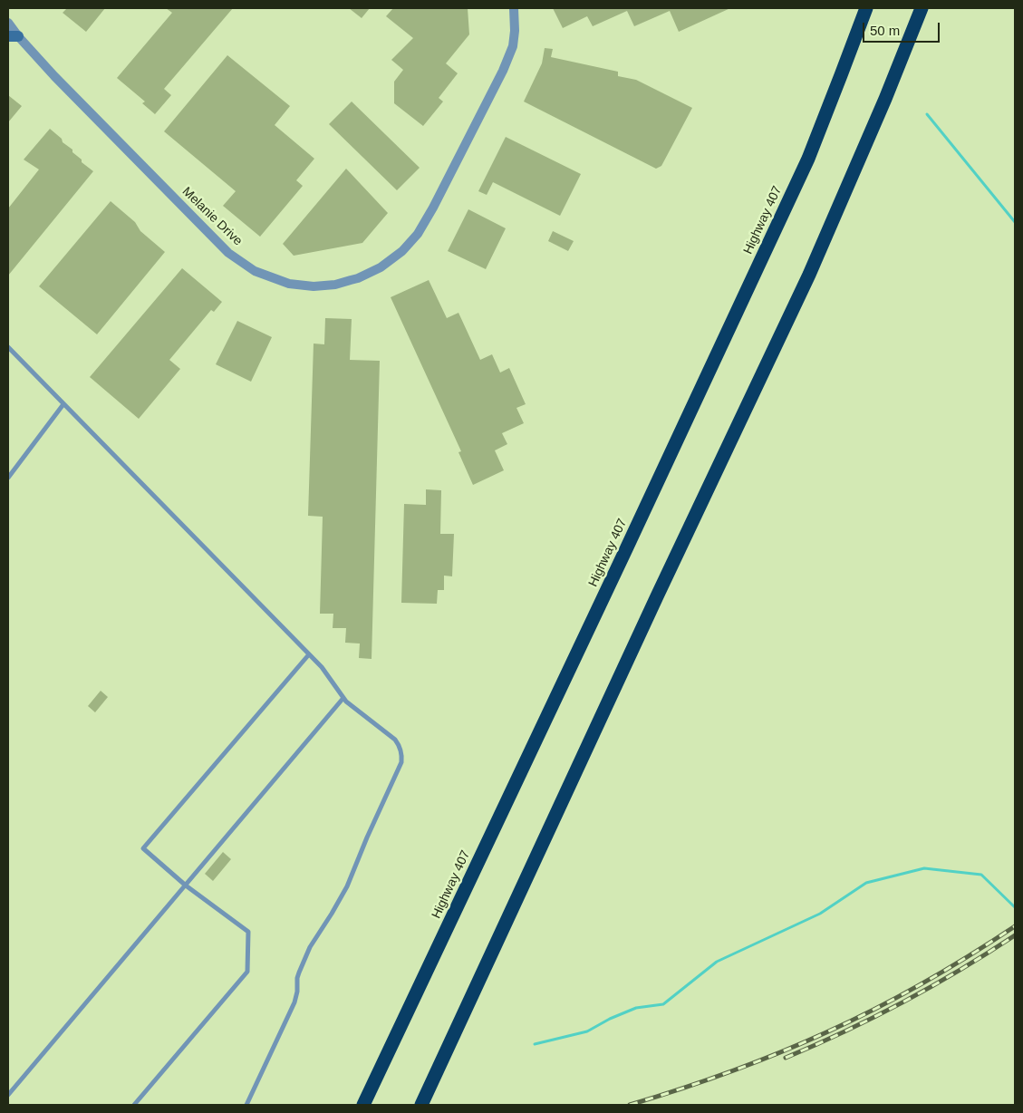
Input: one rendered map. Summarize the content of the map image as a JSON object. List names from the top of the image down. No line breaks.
{"streets":{"highway":["Highway 407"],"street":["Melanie Drive"]},"scale_bar":"50 m"}
